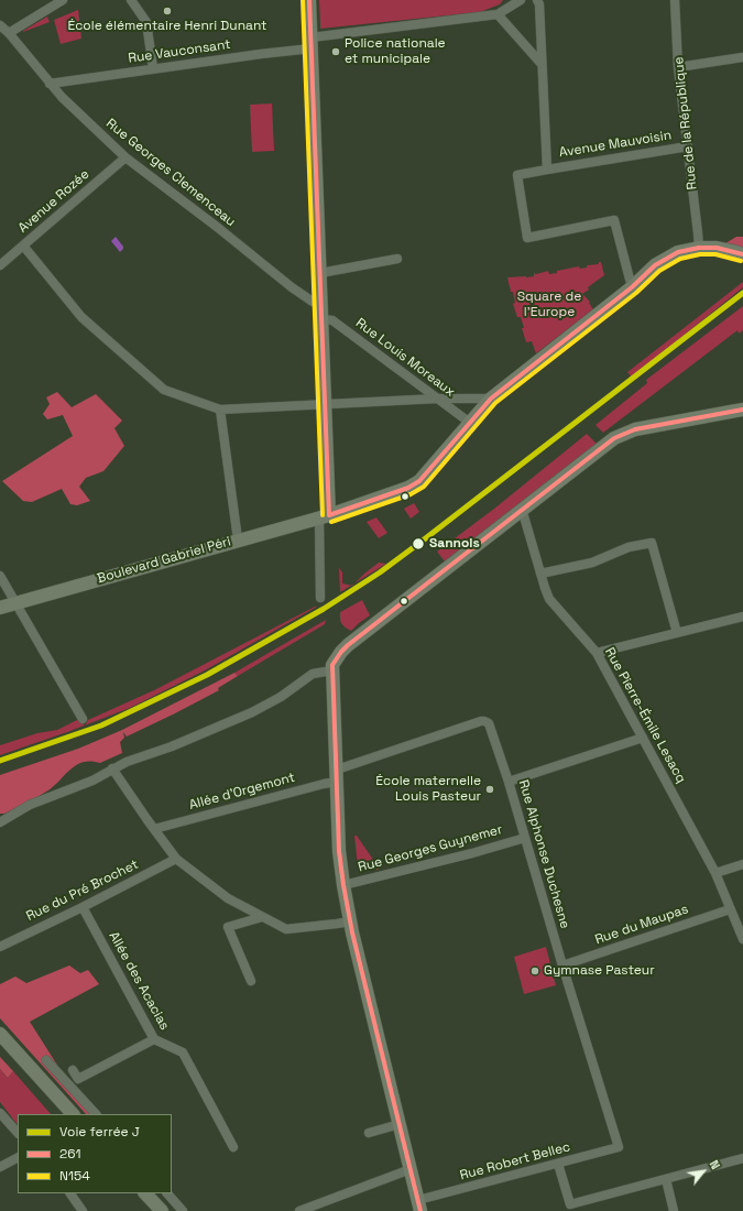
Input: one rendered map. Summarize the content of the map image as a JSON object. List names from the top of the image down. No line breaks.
{"streets":{"main road":["Boulevard Gabriel Péri"],"street":["Rue Vauconsant","Rue de la République","Avenue Mauvoisin","Rue Georges Clemenceau","Avenue Rozée","Rue Louis Moreaux","Rue Pierre-Émile Lesacq","Allée d'Orgemont","Rue Georges Guynemer","Rue Alphonse Duchesne","Rue du Pré Brochet","Rue du Maupas","Allée des Acacias","Rue Robert Bellec"]},"crossings":[["Rue Vauconsant","Rue Georges Clemenceau"],["Rue de la République","Avenue Mauvoisin"],["Rue Georges Clemenceau","Avenue Rozée"],["Rue Louis Moreaux","Boulevard Gabriel Péri"],["Rue Pierre-Émile Lesacq","Rue du Maupas"],["Allée d'Orgemont","Rue Alphonse Duchesne"],["Rue Georges Guynemer","Rue Alphonse Duchesne"],["Rue Alphonse Duchesne","Rue du Maupas"],["Rue Alphonse Duchesne","Rue Robert Bellec"],["Rue du Pré Brochet","Allée des Acacias"]],"parks":["Square de l'Europe"],"places":["École élémentaire Henri Dunant","Police nationale et municipale","Sannois","École maternelle Louis Pasteur","Gymnase Pasteur"],"lines":["transit line 261","transit line N154","rail line J"],"legend":["Voie ferrée J","261","N154"],"north":"top right"}
